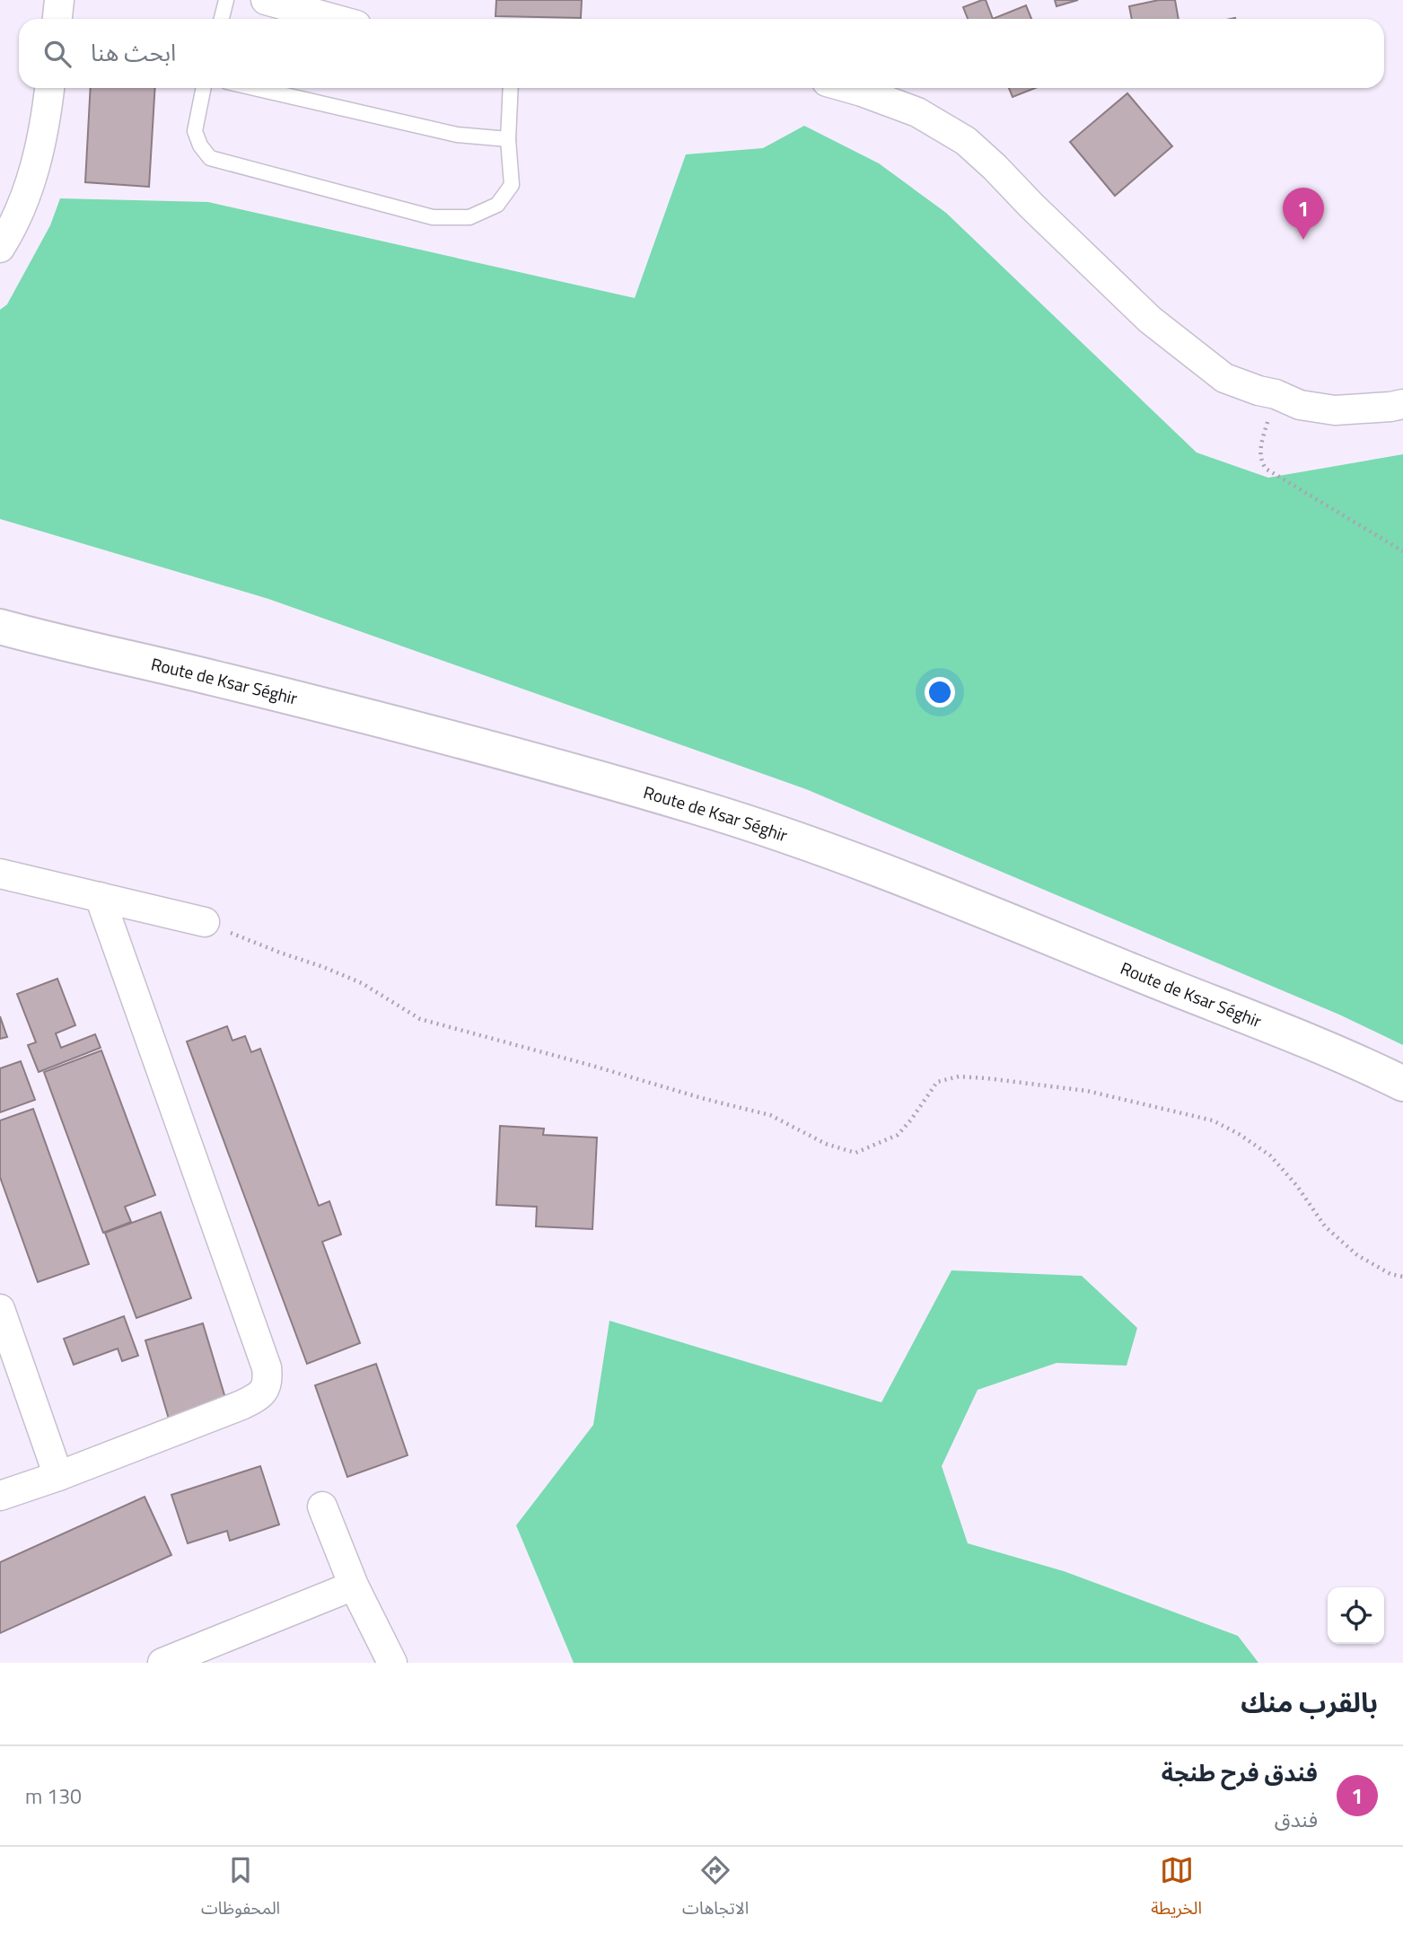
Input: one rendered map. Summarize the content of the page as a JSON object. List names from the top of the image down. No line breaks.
{"streets":{"main road":["Route de Ksar Séghir"]},"page":{"search":"ابحث هنا","pins":"1","heading":"بالقرب منك","list":[{"mark":"1","name":"فندق فرح طنجة","note":"فندق","value":"130 m"}],"nav":["الخريطة","الاتجاهات","المحفوظات"]}}
